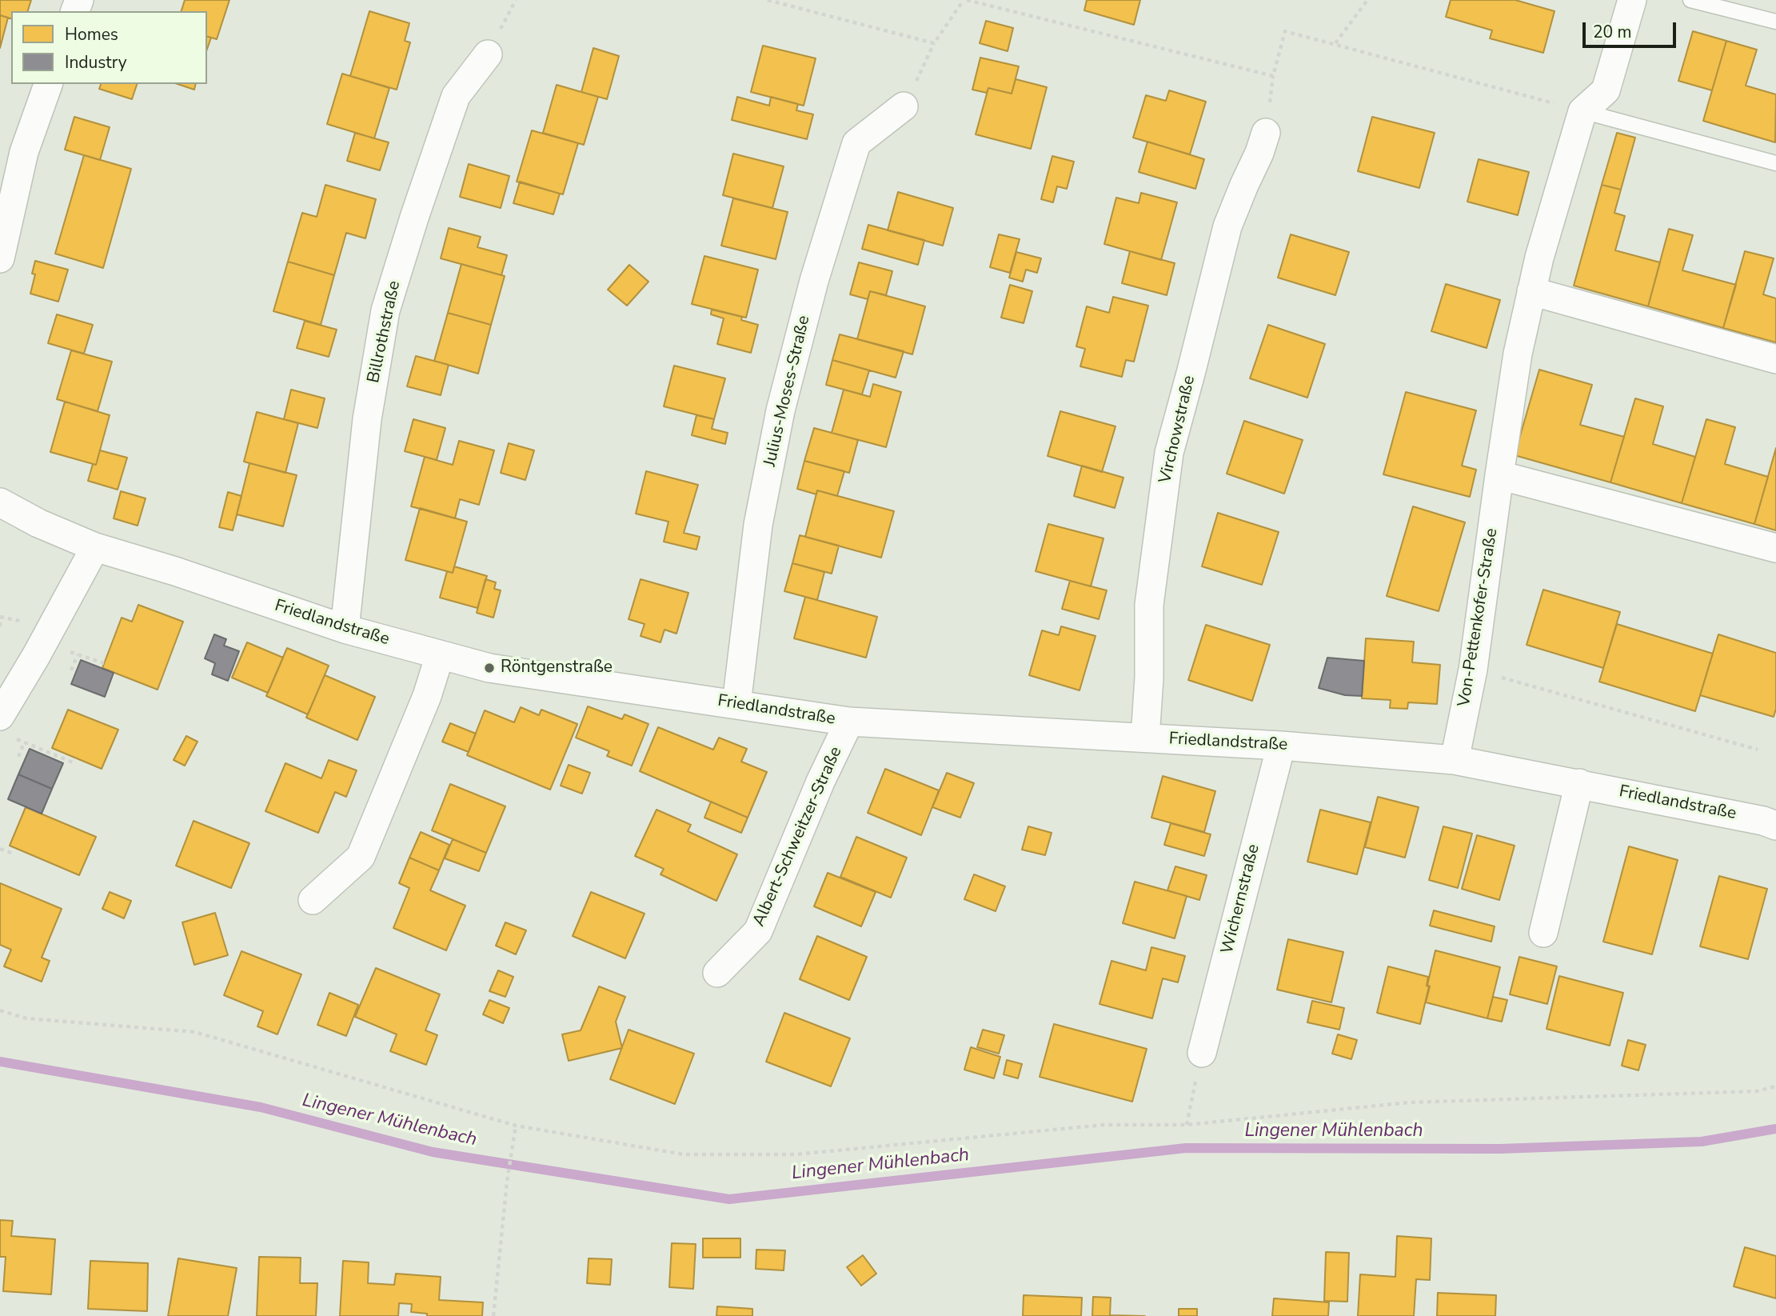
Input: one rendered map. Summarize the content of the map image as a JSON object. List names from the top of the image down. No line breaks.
{"streets":{"street":["Billrothstraße","Julius-Moses-Straße","Virchowstraße","Von-Pettenkofer-Straße","Friedlandstraße","Albert-Schweitzer-Straße","Wichernstraße"]},"crossings":[["Billrothstraße","Friedlandstraße"],["Julius-Moses-Straße","Friedlandstraße"],["Virchowstraße","Friedlandstraße"],["Von-Pettenkofer-Straße","Friedlandstraße"],["Friedlandstraße","Albert-Schweitzer-Straße"],["Friedlandstraße","Wichernstraße"]],"water":["Lingener Mühlenbach"],"places":["Röntgenstraße"],"legend":["Homes","Industry"],"scale_bar":"20 m"}
